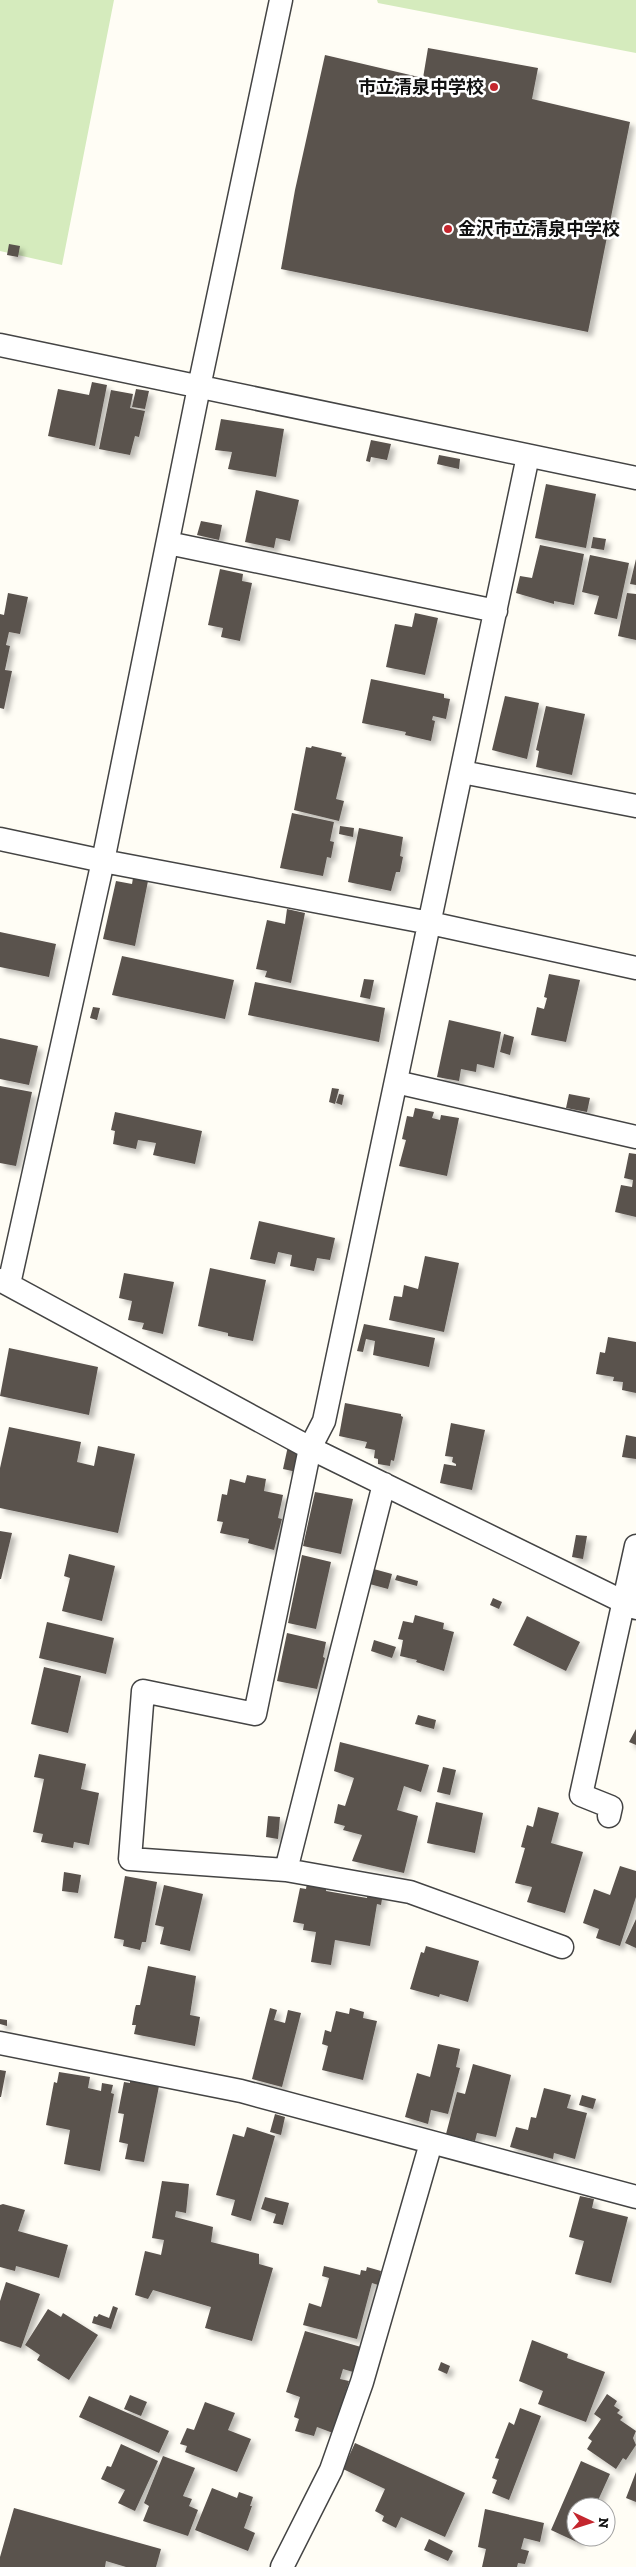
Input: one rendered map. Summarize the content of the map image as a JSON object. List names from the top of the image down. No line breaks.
{"places":["市立清泉中学校","金沢市立清泉中学校"],"north":"right"}
